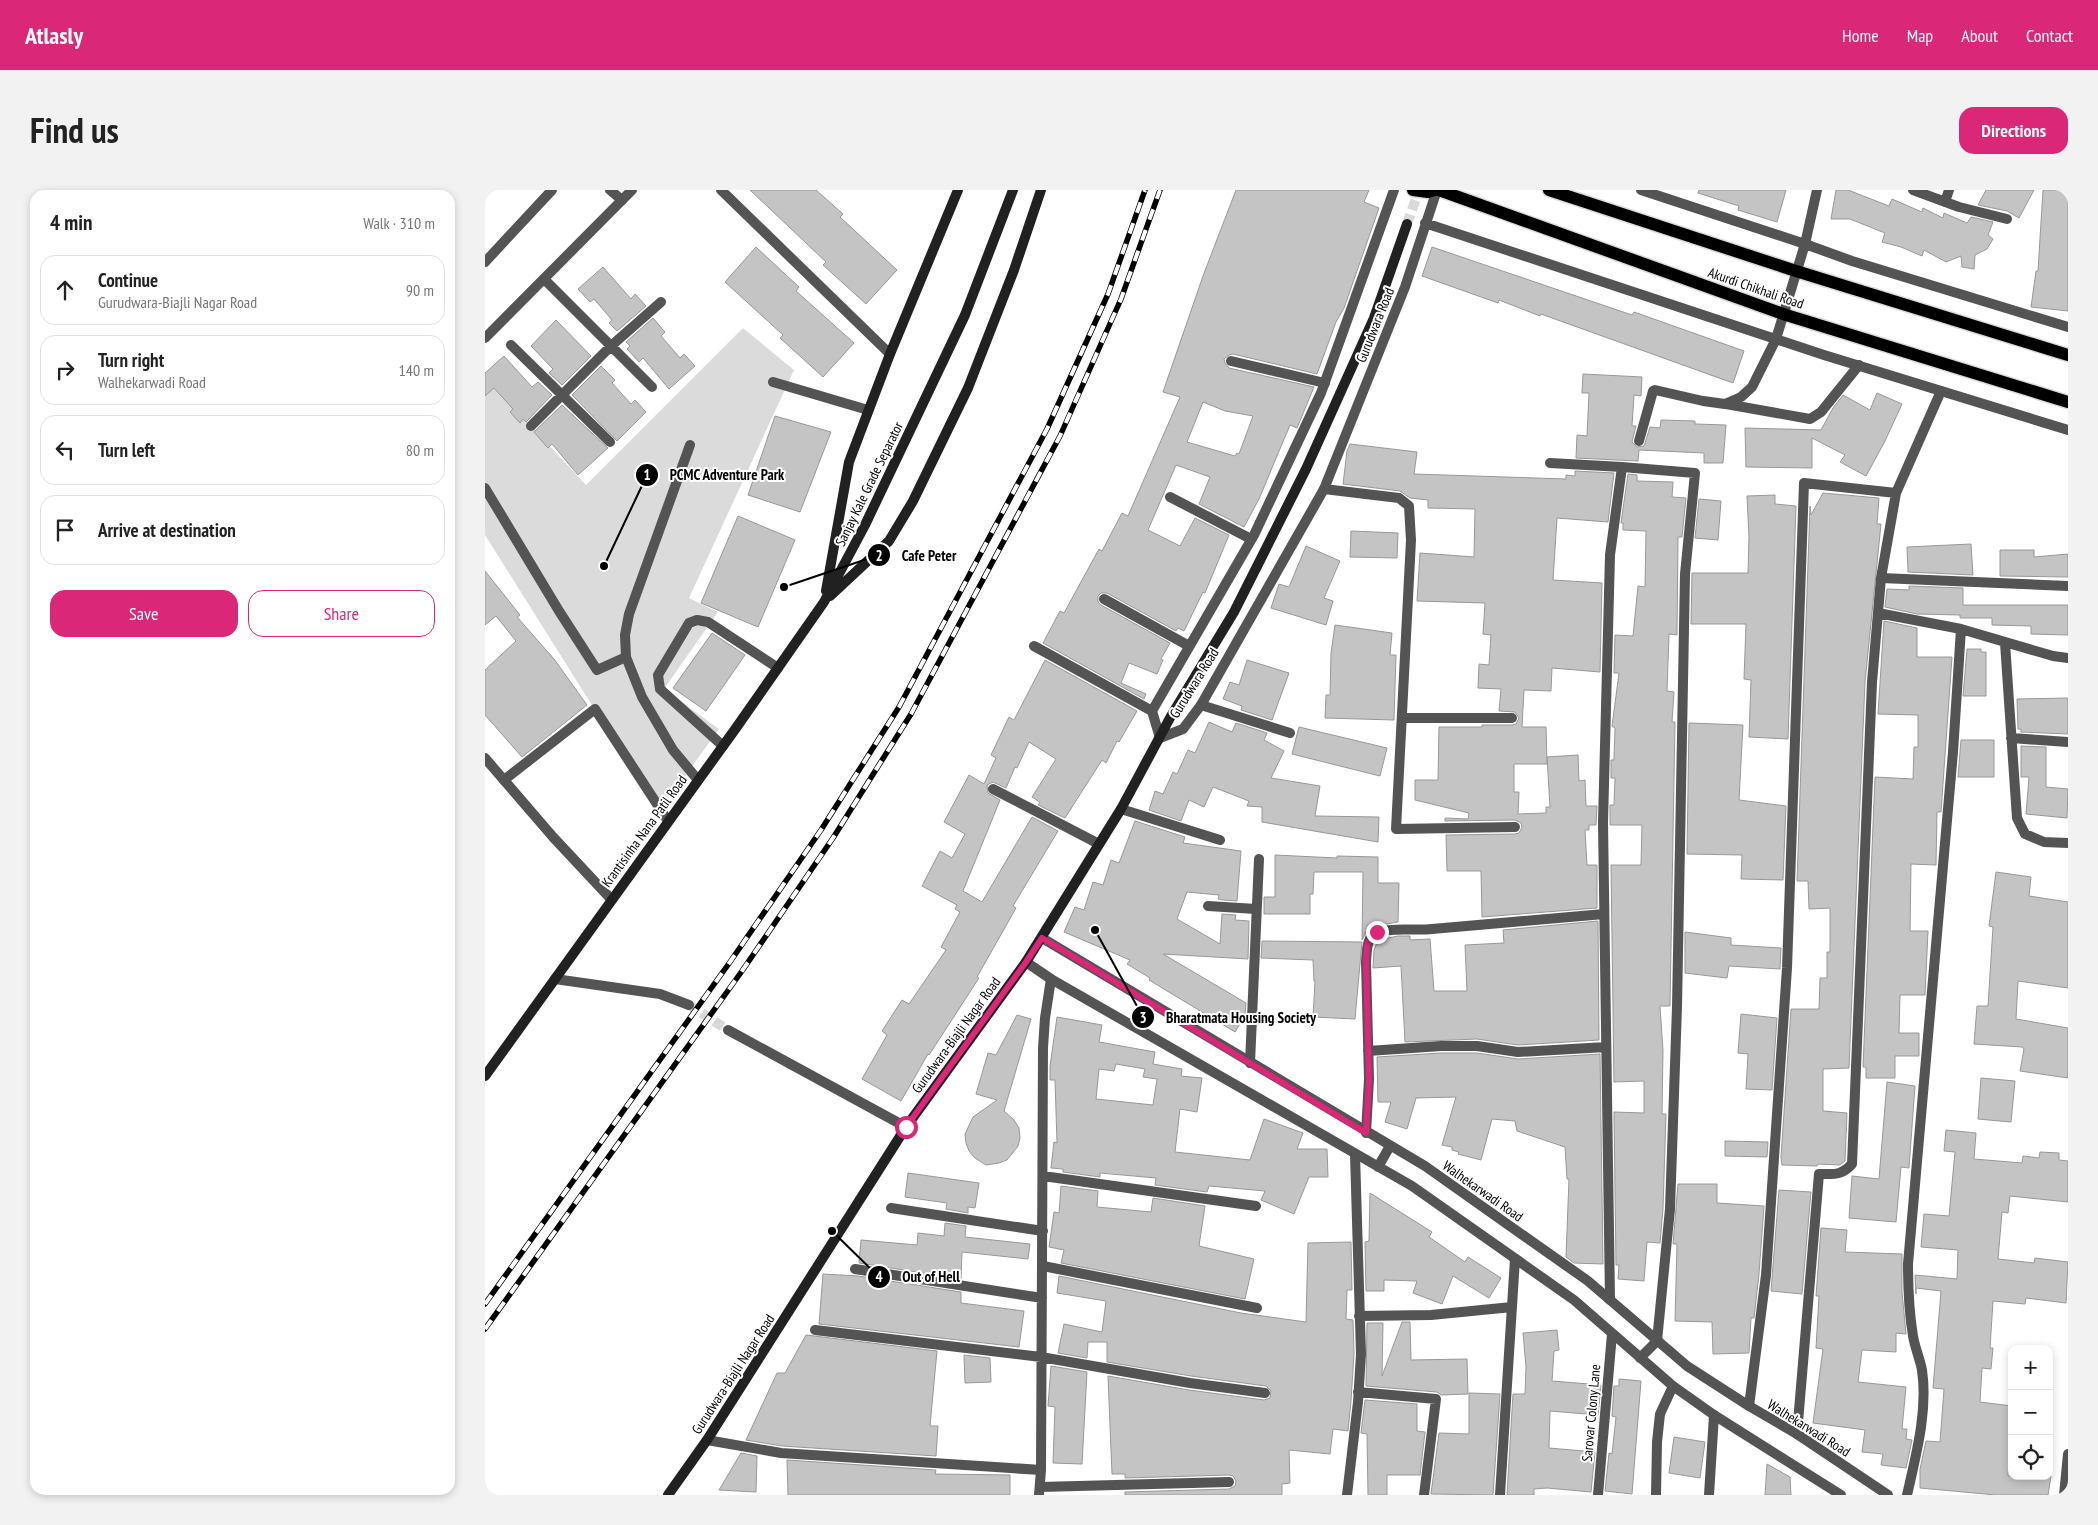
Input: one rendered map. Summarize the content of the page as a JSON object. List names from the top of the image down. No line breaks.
{"streets":{"main road":["Akurdi Chikhali Road","Sanjay Kale Grade Separator","Krantisinha Nana Patil Road","Gurudwara-Biajli Nagar Road"],"street":["Gurudwara Road","Walhekarwadi Road","Sarovar Colony Lane"]},"crossings":[["Akurdi Chikhali Road","Gurudwara Road"],["Gurudwara Road","Gurudwara-Biajli Nagar Road"],["Sanjay Kale Grade Separator","Krantisinha Nana Patil Road"],["Gurudwara-Biajli Nagar Road","Walhekarwadi Road"]],"places":["PCMC Adventure Park","Cafe Peter","Bharatmata Housing Society","Out of Hell"],"page":{"header":"Atlasly","nav":["Home","Map","About","Contact"],"title":"Find us","buttons":["Directions",["Save","Share"]],"heading":["4 min","Walk · 310 m"],"list":[["Continue","Gurudwara-Biajli Nagar Road","90 m"],["Turn right","Walhekarwadi Road","140 m"],["Turn left","80 m"],"Arrive at destination"],"map_buttons":["+","−"]}}
